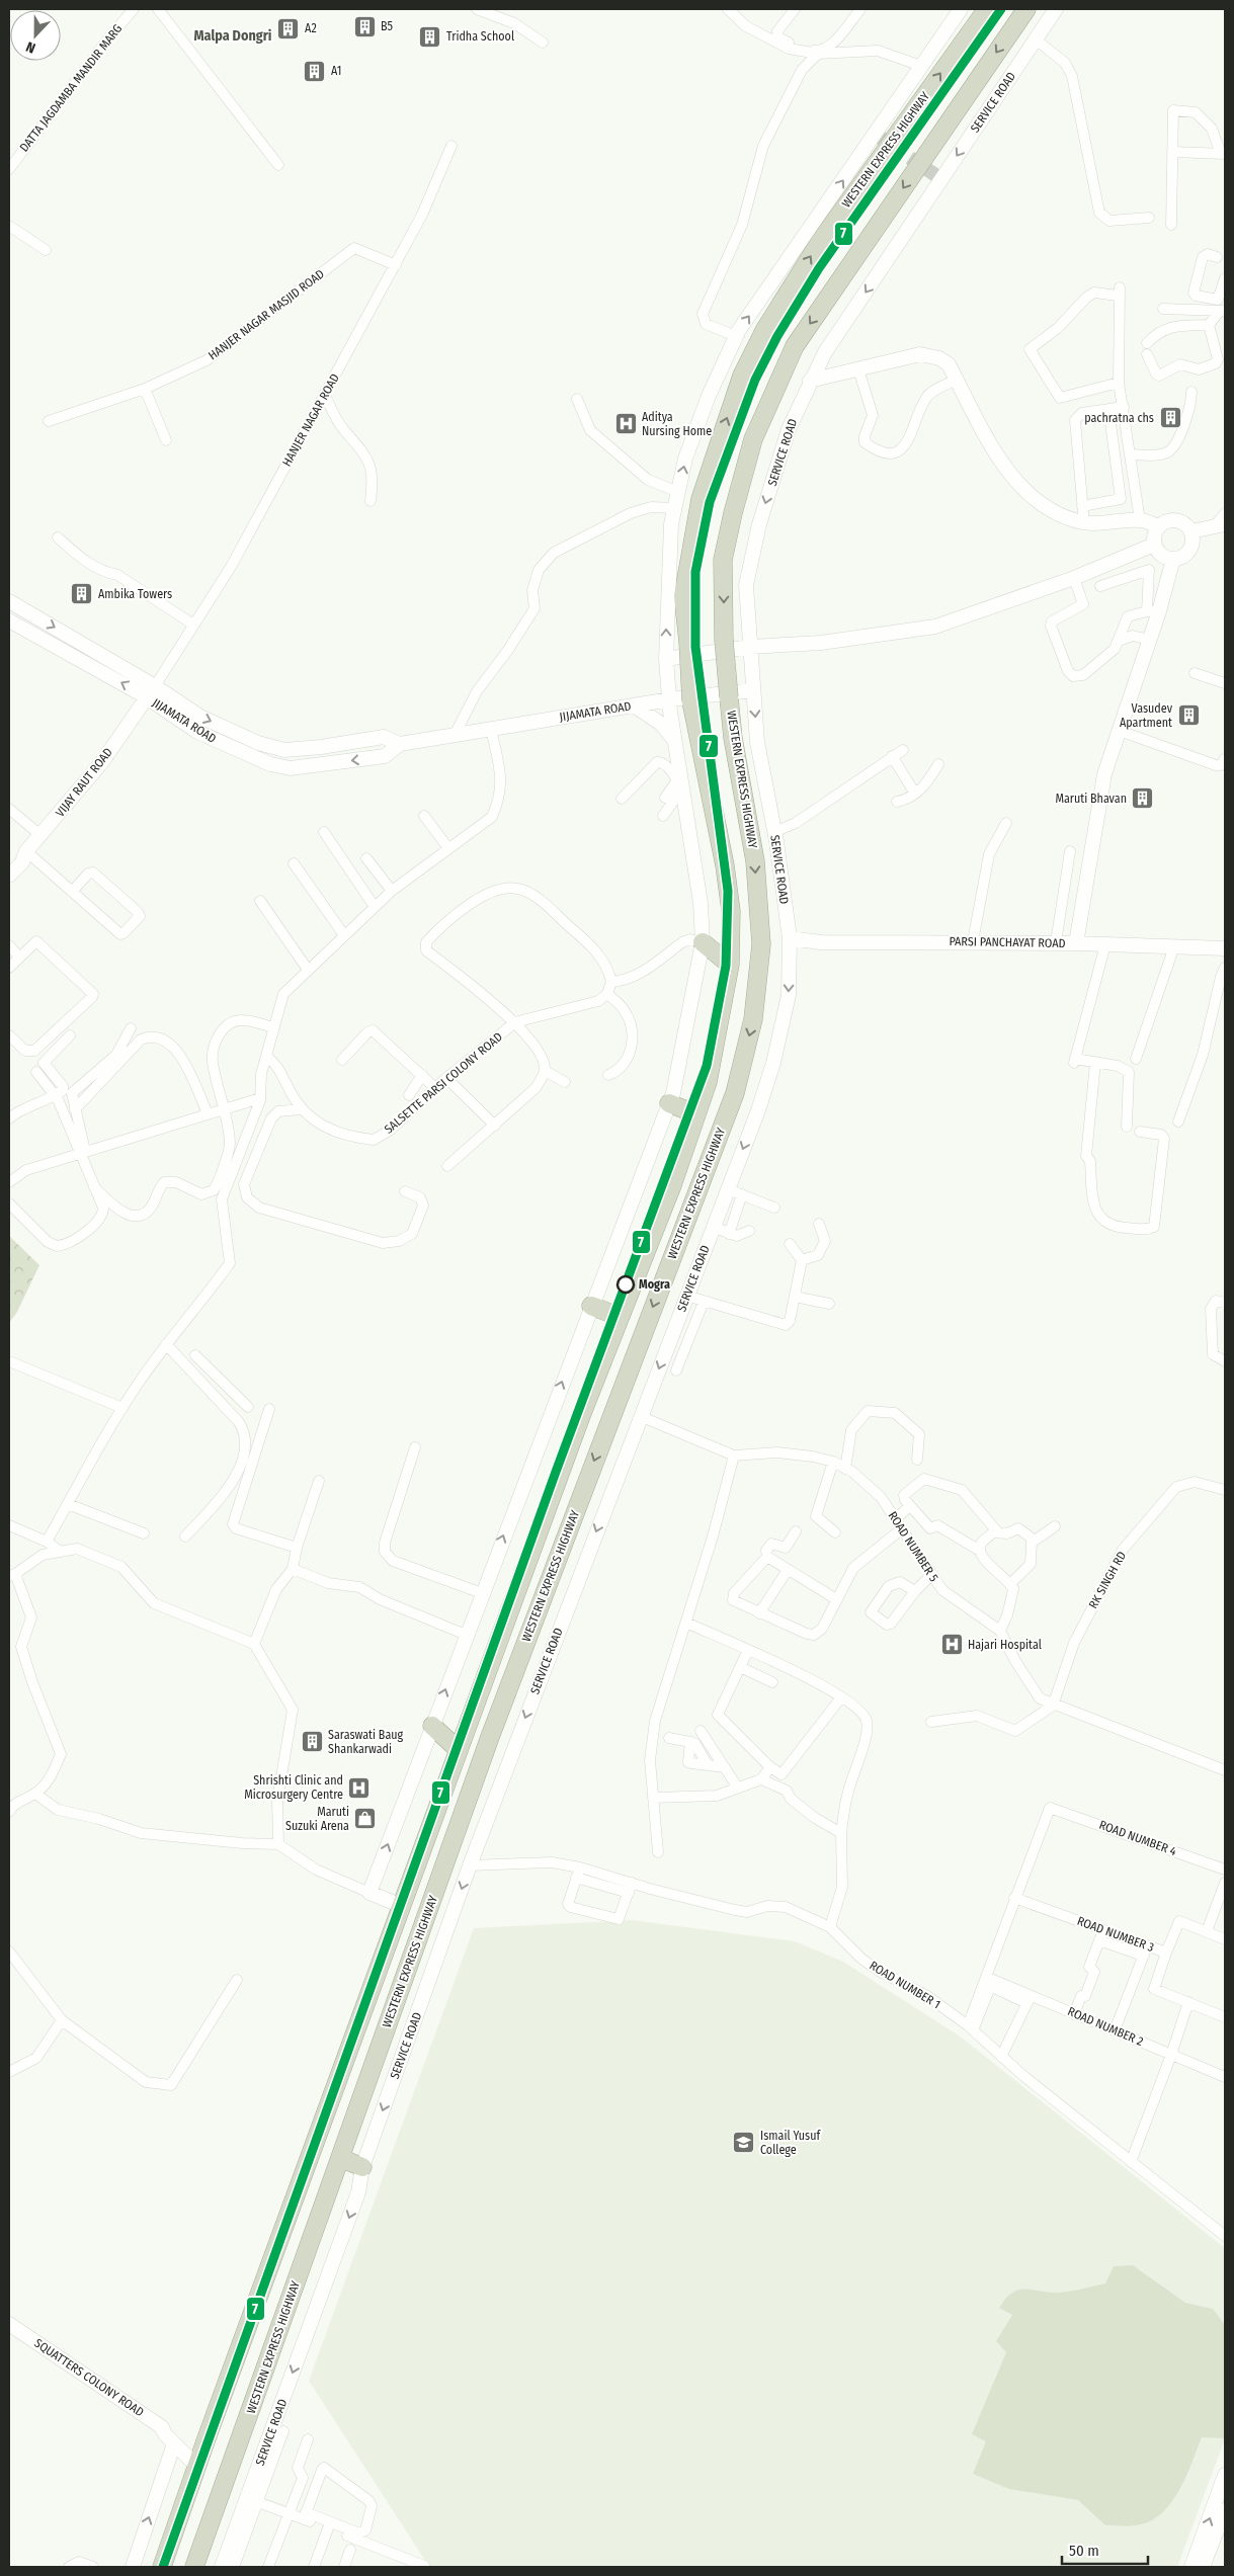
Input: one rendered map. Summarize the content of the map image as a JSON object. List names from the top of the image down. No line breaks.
{"streets":{"highway":["WESTERN EXPRESS HIGHWAY"],"street":["DATTA JAGDAMBA MANDIR MARG","SERVICE ROAD","HANJER NAGAR MASJID ROAD","HANJER NAGAR ROAD","JIJAMATA ROAD","VIJAY RAUT ROAD","PARSI PANCHAYAT ROAD","SALSETTE PARSI COLONY ROAD","ROAD NUMBER 5","RK SINGH RD","ROAD NUMBER 4","ROAD NUMBER 3","ROAD NUMBER 1","ROAD NUMBER 2","SQUATTERS COLONY ROAD"]},"crossings":[["SERVICE ROAD","JIJAMATA ROAD"],["SERVICE ROAD","PARSI PANCHAYAT ROAD"],["SERVICE ROAD","ROAD NUMBER 5"],["SERVICE ROAD","ROAD NUMBER 1"],["WESTERN EXPRESS HIGHWAY","SQUATTERS COLONY ROAD"],["HANJER NAGAR MASJID ROAD","HANJER NAGAR ROAD"],["HANJER NAGAR ROAD","JIJAMATA ROAD"],["HANJER NAGAR ROAD","VIJAY RAUT ROAD"],["JIJAMATA ROAD","VIJAY RAUT ROAD"],["ROAD NUMBER 5","RK SINGH RD"],["ROAD NUMBER 4","ROAD NUMBER 3"]],"districts":["Malpa Dongri"],"places":{"building":["B5","A2","Tridha School","A1","pachratna chs","Ambika Towers","Vasudev Apartment","Maruti Bhavan","Saraswati Baug Shankarwadi"],"hospital":["Aditya Nursing Home","Hajari Hospital","Shrishti Clinic and Microsurgery Centre"],"other":["Mogra"],"shop":["Maruti Suzuki Arena"],"school or university":["Ismail Yusuf College"]},"lines":["transit line 7"],"scale_bar":"50 m","north":"bottom"}
